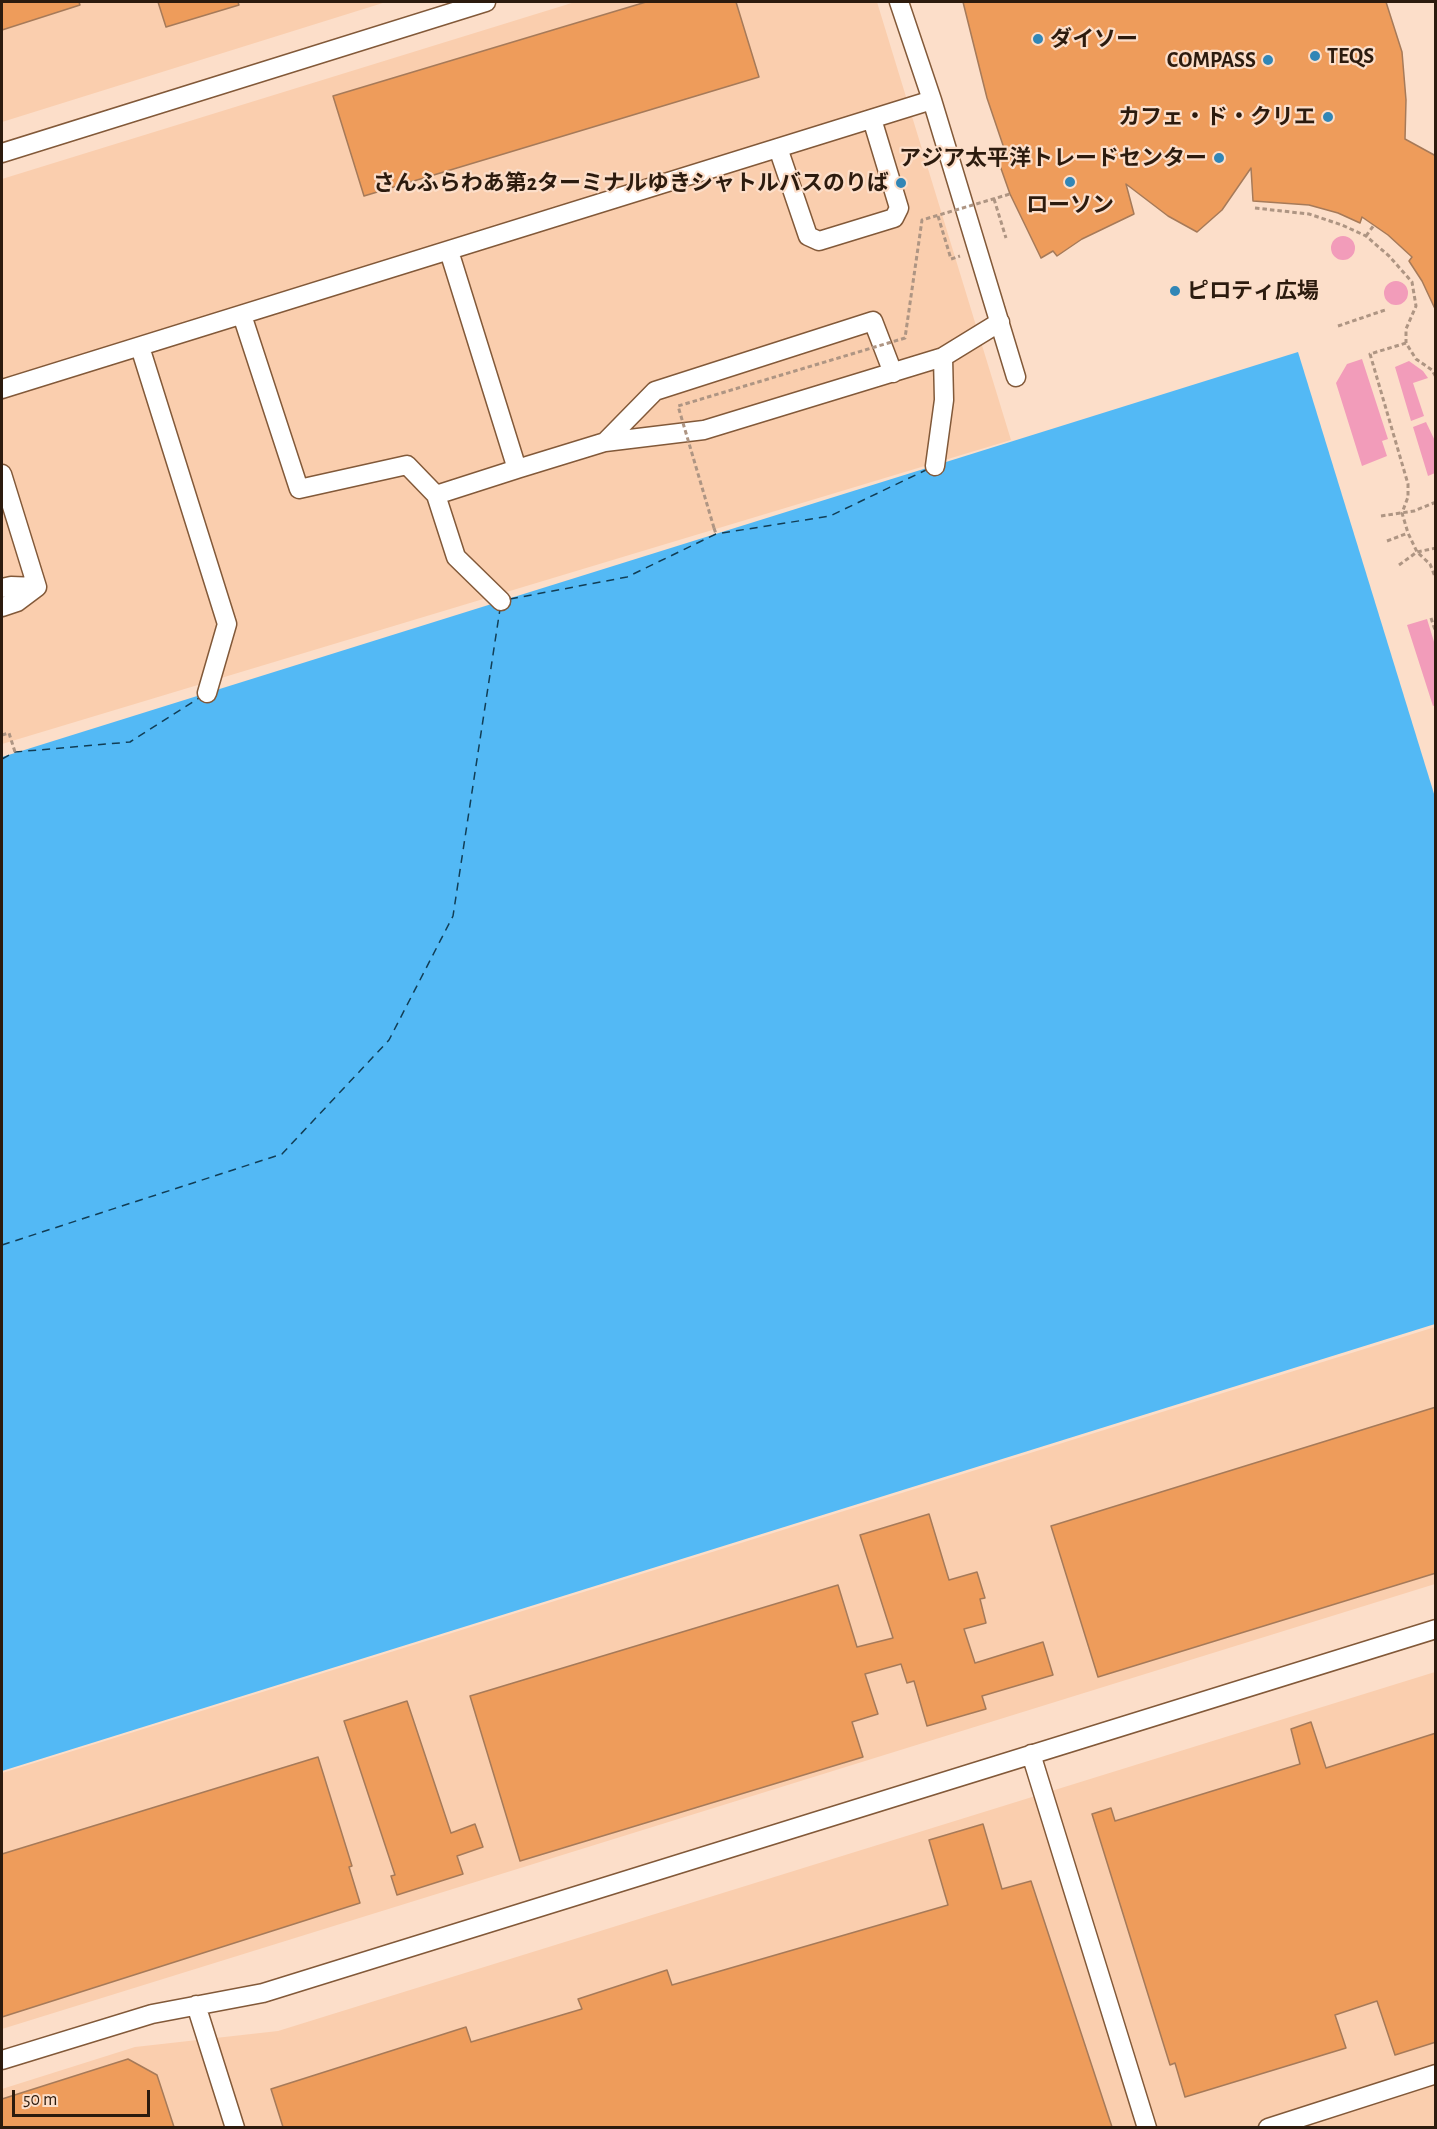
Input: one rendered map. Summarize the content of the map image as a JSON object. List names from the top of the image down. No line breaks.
{"places":["ダイソー","TEQS","COMPASS","カフェ・ド・クリエ","アジア太平洋トレードセンター","ローソン","さんふらわあ第2ターミナルゆきシャトルバスのりば","ピロティ広場"],"scale_bar":"50 m"}
